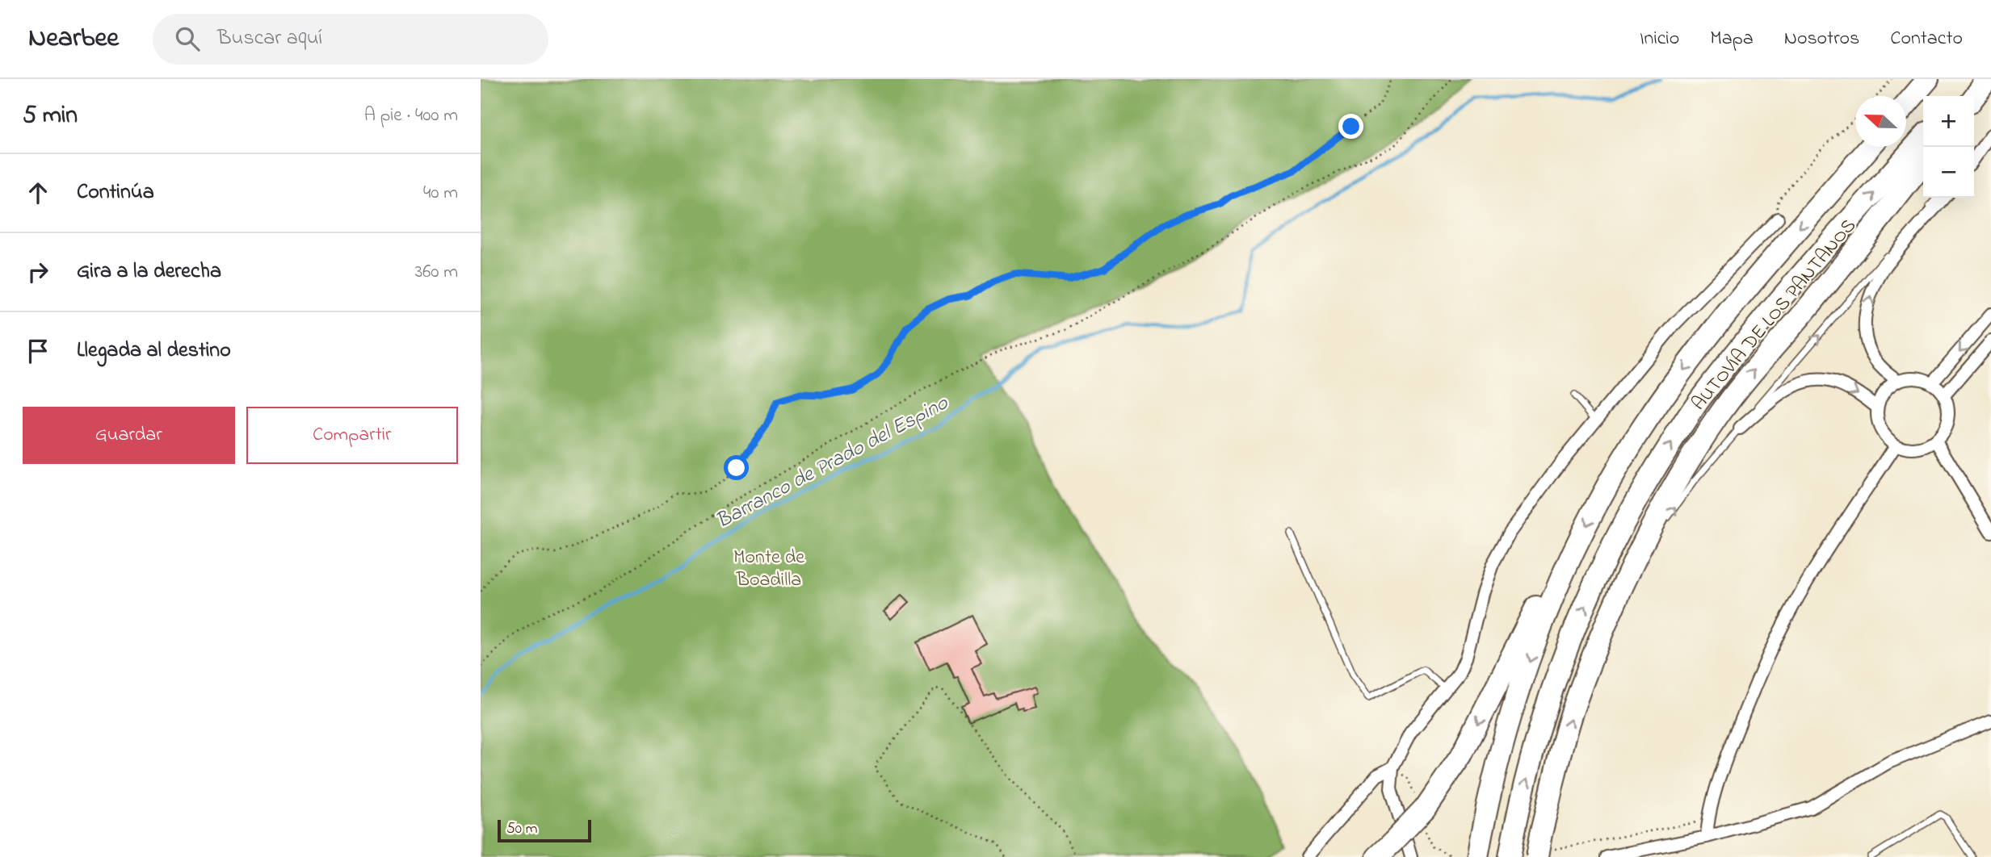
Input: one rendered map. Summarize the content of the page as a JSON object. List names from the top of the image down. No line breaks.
{"streets":{"highway":["AUTOVÍA DE LOS PANTANOS"]},"water":["Barranco de Prado del Espino"],"parks":["Monte de Boadilla"],"scale_bar":"50 m","north":"left","page":{"header":"Nearbee","search":"Buscar aquí","nav":["Inicio","Mapa","Nosotros","Contacto"],"heading":["5 min","A pie · 400 m"],"map_buttons":["+","−"],"list":[["Continúa","40 m"],["Gira a la derecha","360 m"],"Llegada al destino"],"buttons":["Guardar","Compartir"],"scale":"50 m"}}
